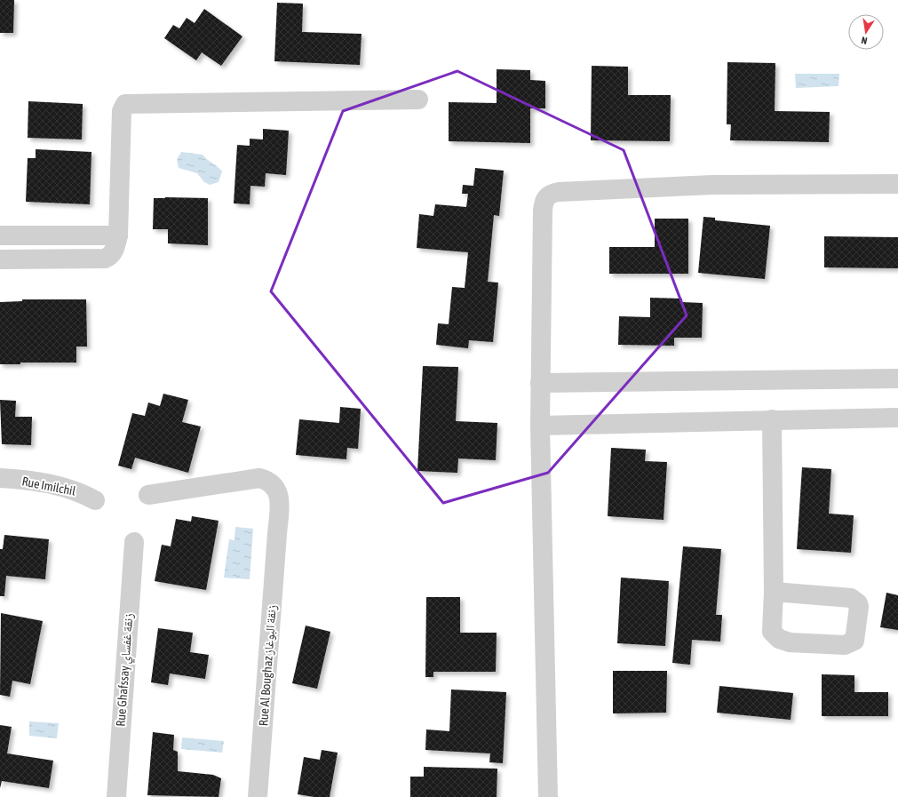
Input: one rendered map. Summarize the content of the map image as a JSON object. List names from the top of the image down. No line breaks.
{"streets":{"street":["Rue Imilchil","Rue Al Boughaz زنقة البوغاز","Rue Ghafssay زنقة غفساي"]},"north":"bottom"}
